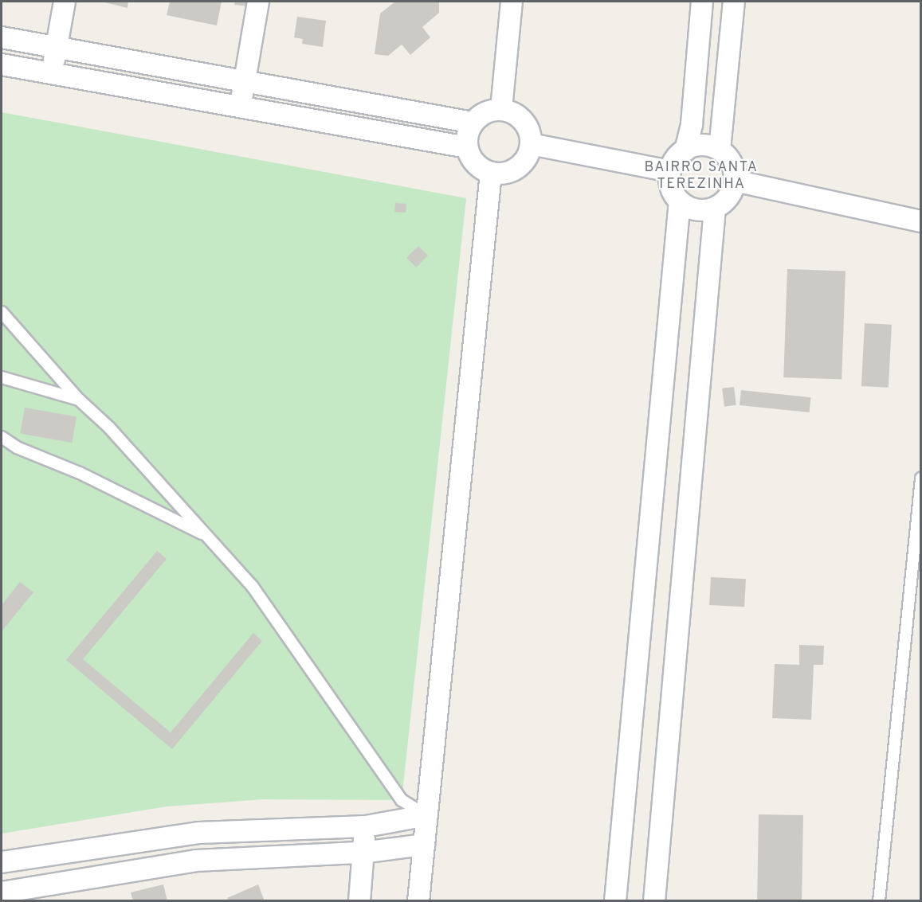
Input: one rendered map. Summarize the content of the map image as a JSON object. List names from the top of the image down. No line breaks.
{"districts":["BAIRRO SANTA TEREZINHA"]}
